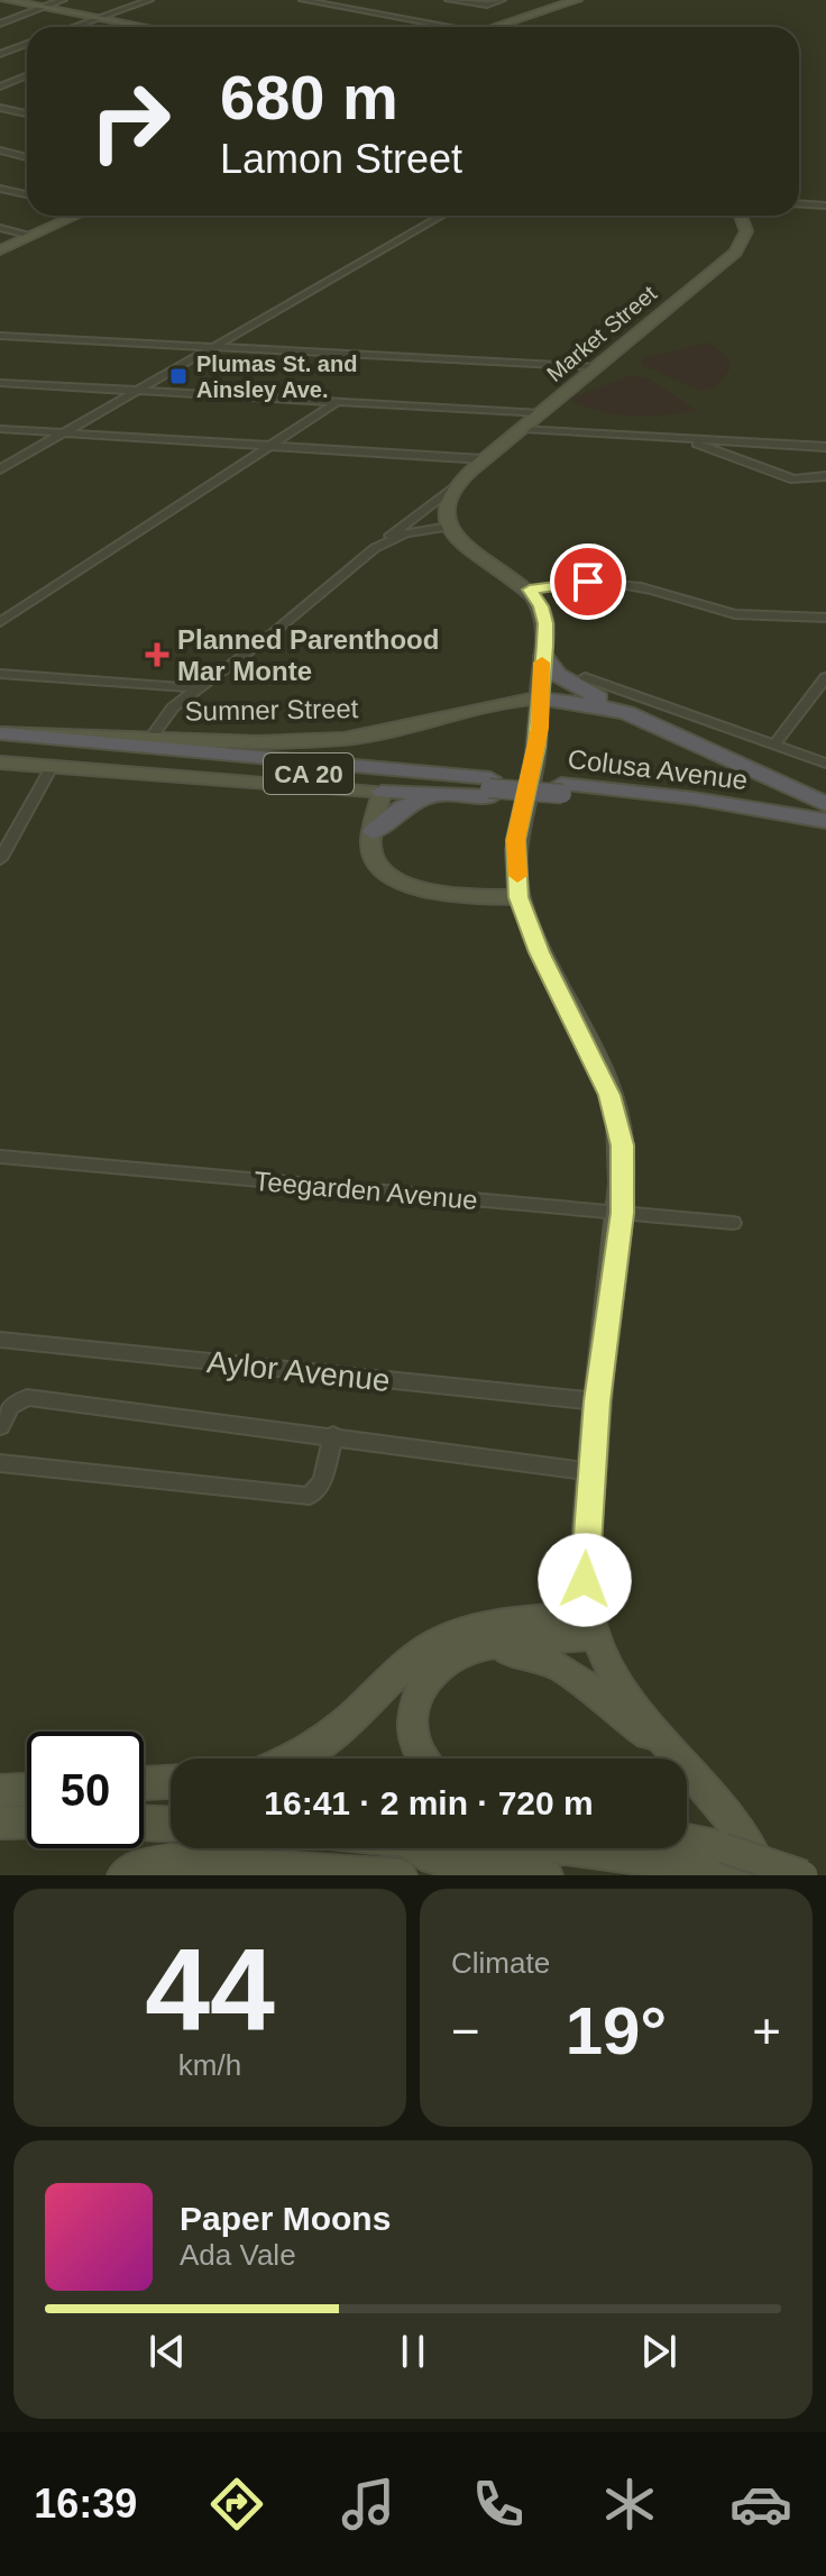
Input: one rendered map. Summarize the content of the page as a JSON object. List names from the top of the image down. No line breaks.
{"streets":{"highway":["Colusa Avenue","CA 20"],"main road":["Market Street","Sumner Street"],"street":["Teegarden Avenue","Aylor Avenue"]},"crossings":[["Market Street","Sumner Street"],["Sumner Street","CA 20"]],"places":{"transit":["Plumas St. and Ainsley Ave."],"health":["Planned Parenthood Mar Monte"]},"page":{"turn":["680 m","Lamon Street"],"limit":"50","trip":"16:41 · 2 min · 720 m","tile":[["44","km/h"],"Climate"],"heat":["−","19°","+"],"song":["Paper Moons","Ada Vale"],"tabs":"16:39"}}
